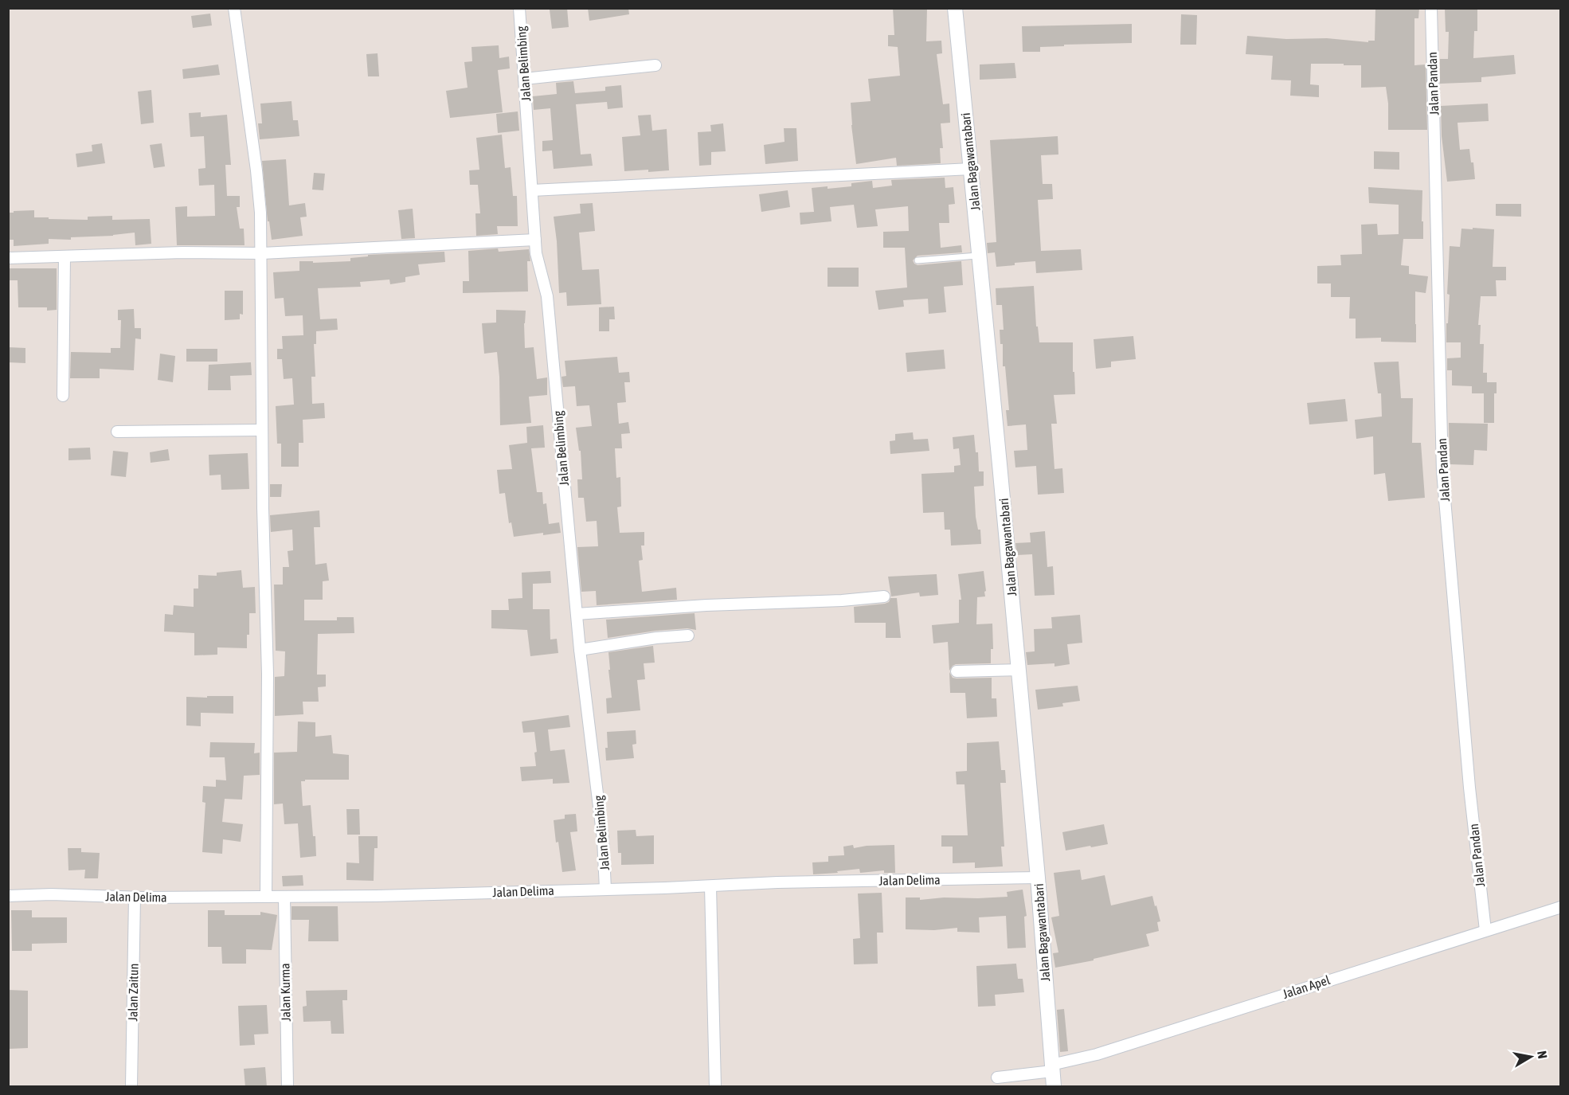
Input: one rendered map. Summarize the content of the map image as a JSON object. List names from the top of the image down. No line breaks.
{"streets":{"street":["Jalan Belimbing","Jalan Pandan","Jalan Bagawantabari","Jalan Delima","Jalan Apel","Jalan Zaitun","Jalan Kurma"]},"crossings":[["Jalan Belimbing","Jalan Delima"],["Jalan Pandan","Jalan Apel"],["Jalan Bagawantabari","Jalan Delima"],["Jalan Bagawantabari","Jalan Apel"],["Jalan Delima","Jalan Zaitun"],["Jalan Delima","Jalan Kurma"]],"north":"right"}
